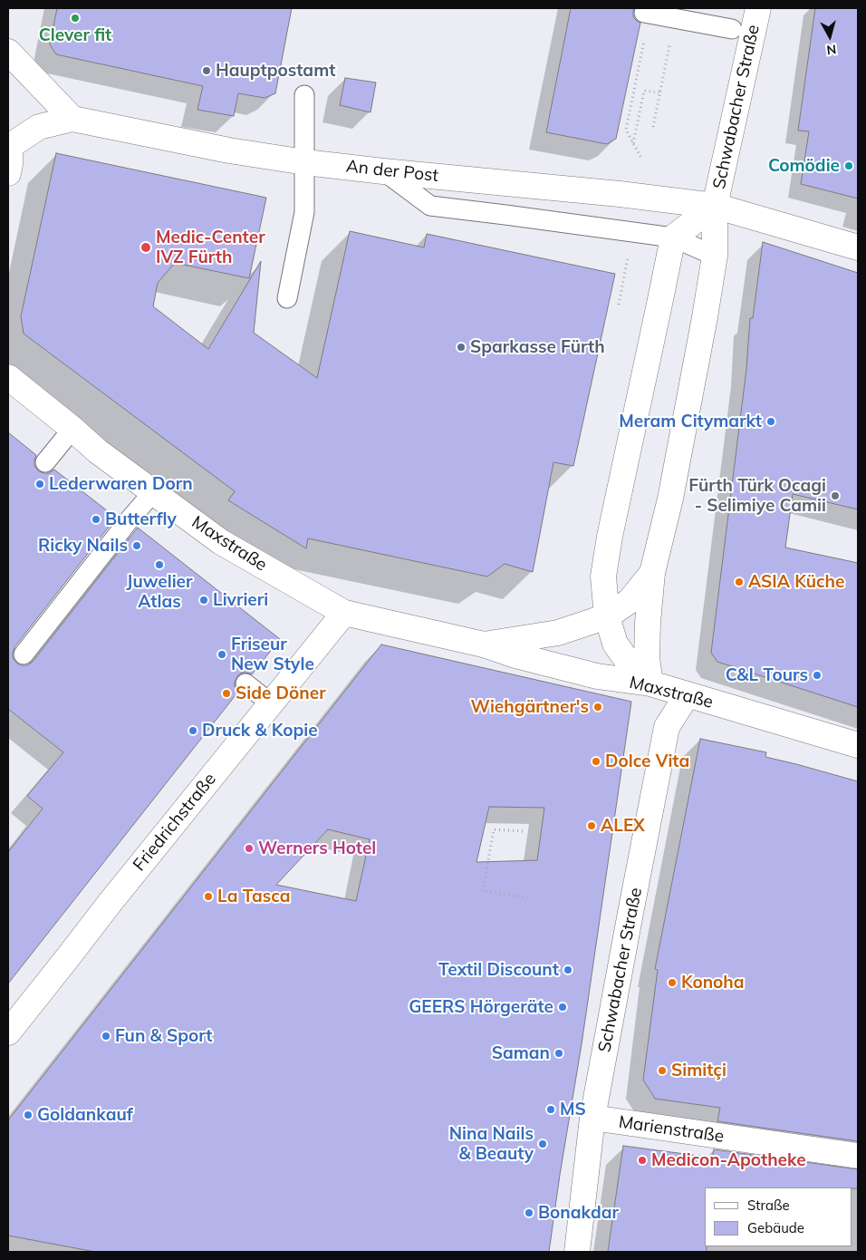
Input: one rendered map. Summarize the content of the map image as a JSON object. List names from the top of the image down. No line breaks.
{"streets":{"street":["Schwabacher Straße","An der Post","Maxstraße","Friedrichstraße","Marienstraße"]},"crossings":[["Schwabacher Straße","An der Post"],["Schwabacher Straße","Maxstraße"],["Schwabacher Straße","Marienstraße"],["Maxstraße","Friedrichstraße"]],"places":["Clever fit","Hauptpostamt","Comödie","Medic-Center IVZ Fürth","Sparkasse Fürth","Meram Citymarkt","Lederwaren Dorn","Fürth Türk Ocagi - Selimiye Camii","Butterfly","Ricky Nails","Juwelier Atlas","ASIA Küche","Livrieri","Friseur New Style","C&L Tours","Side Döner","Wiehgärtner's","Druck & Kopie","Dolce Vita","ALEX","Werners Hotel","La Tasca","Textil Discount","Konoha","GEERS Hörgeräte","Fun & Sport","Saman","Simitçi","MS","Goldankauf","Nina Nails & Beauty","Medicon-Apotheke","Bonakdar"],"legend":["Straße","Gebäude"],"north":"bottom"}
